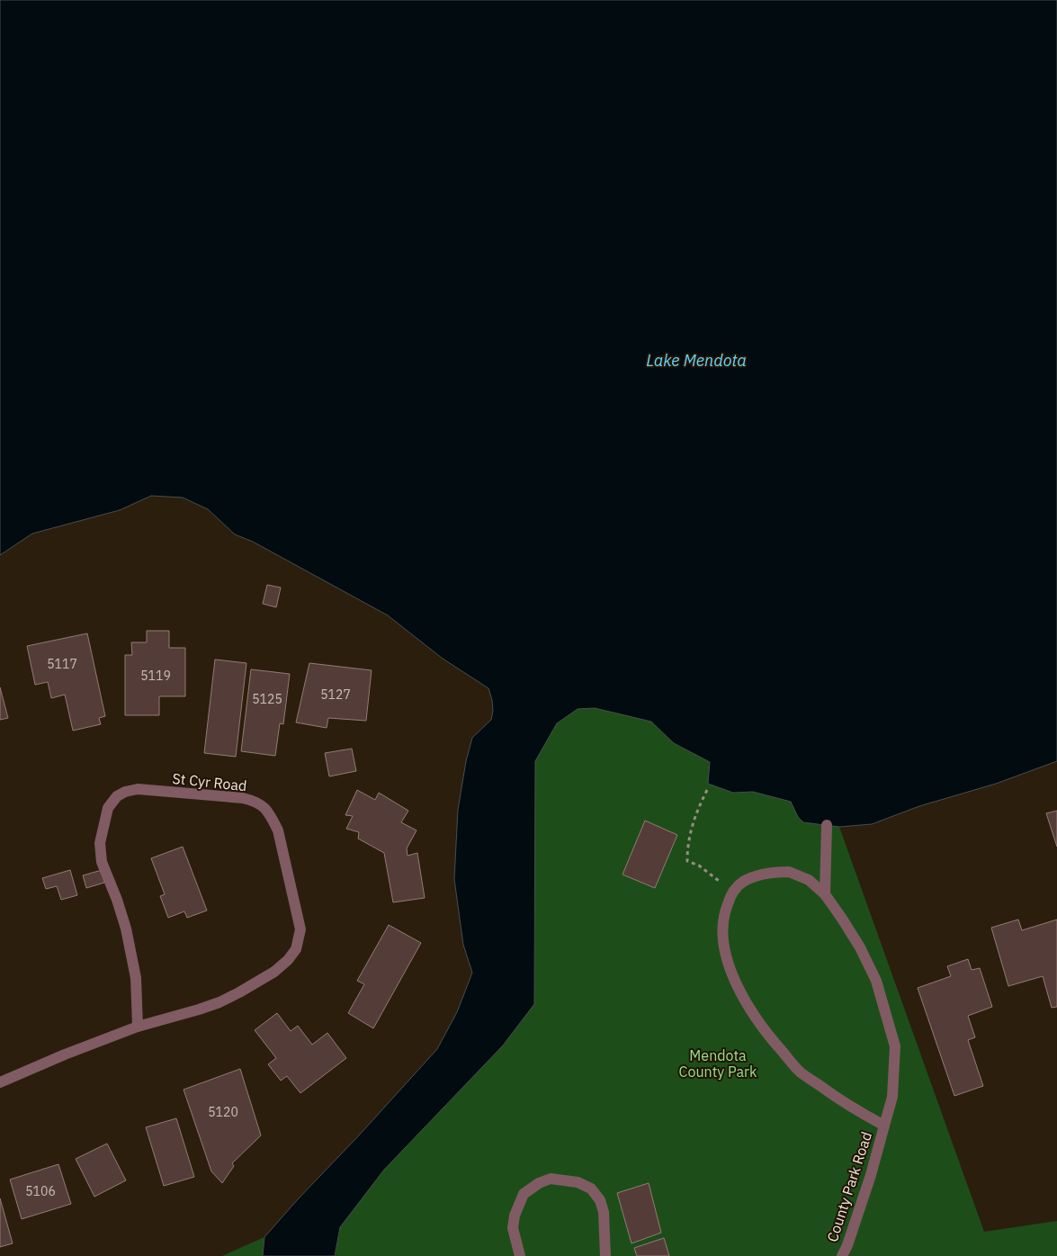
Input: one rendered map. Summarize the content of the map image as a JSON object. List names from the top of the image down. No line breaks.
{"streets":{"street":["St Cyr Road","County Park Road"]},"water":["Lake Mendota"],"parks":["Mendota County Park"],"house_numbers":["5117","5119","5127","5125","5120","5106"]}
